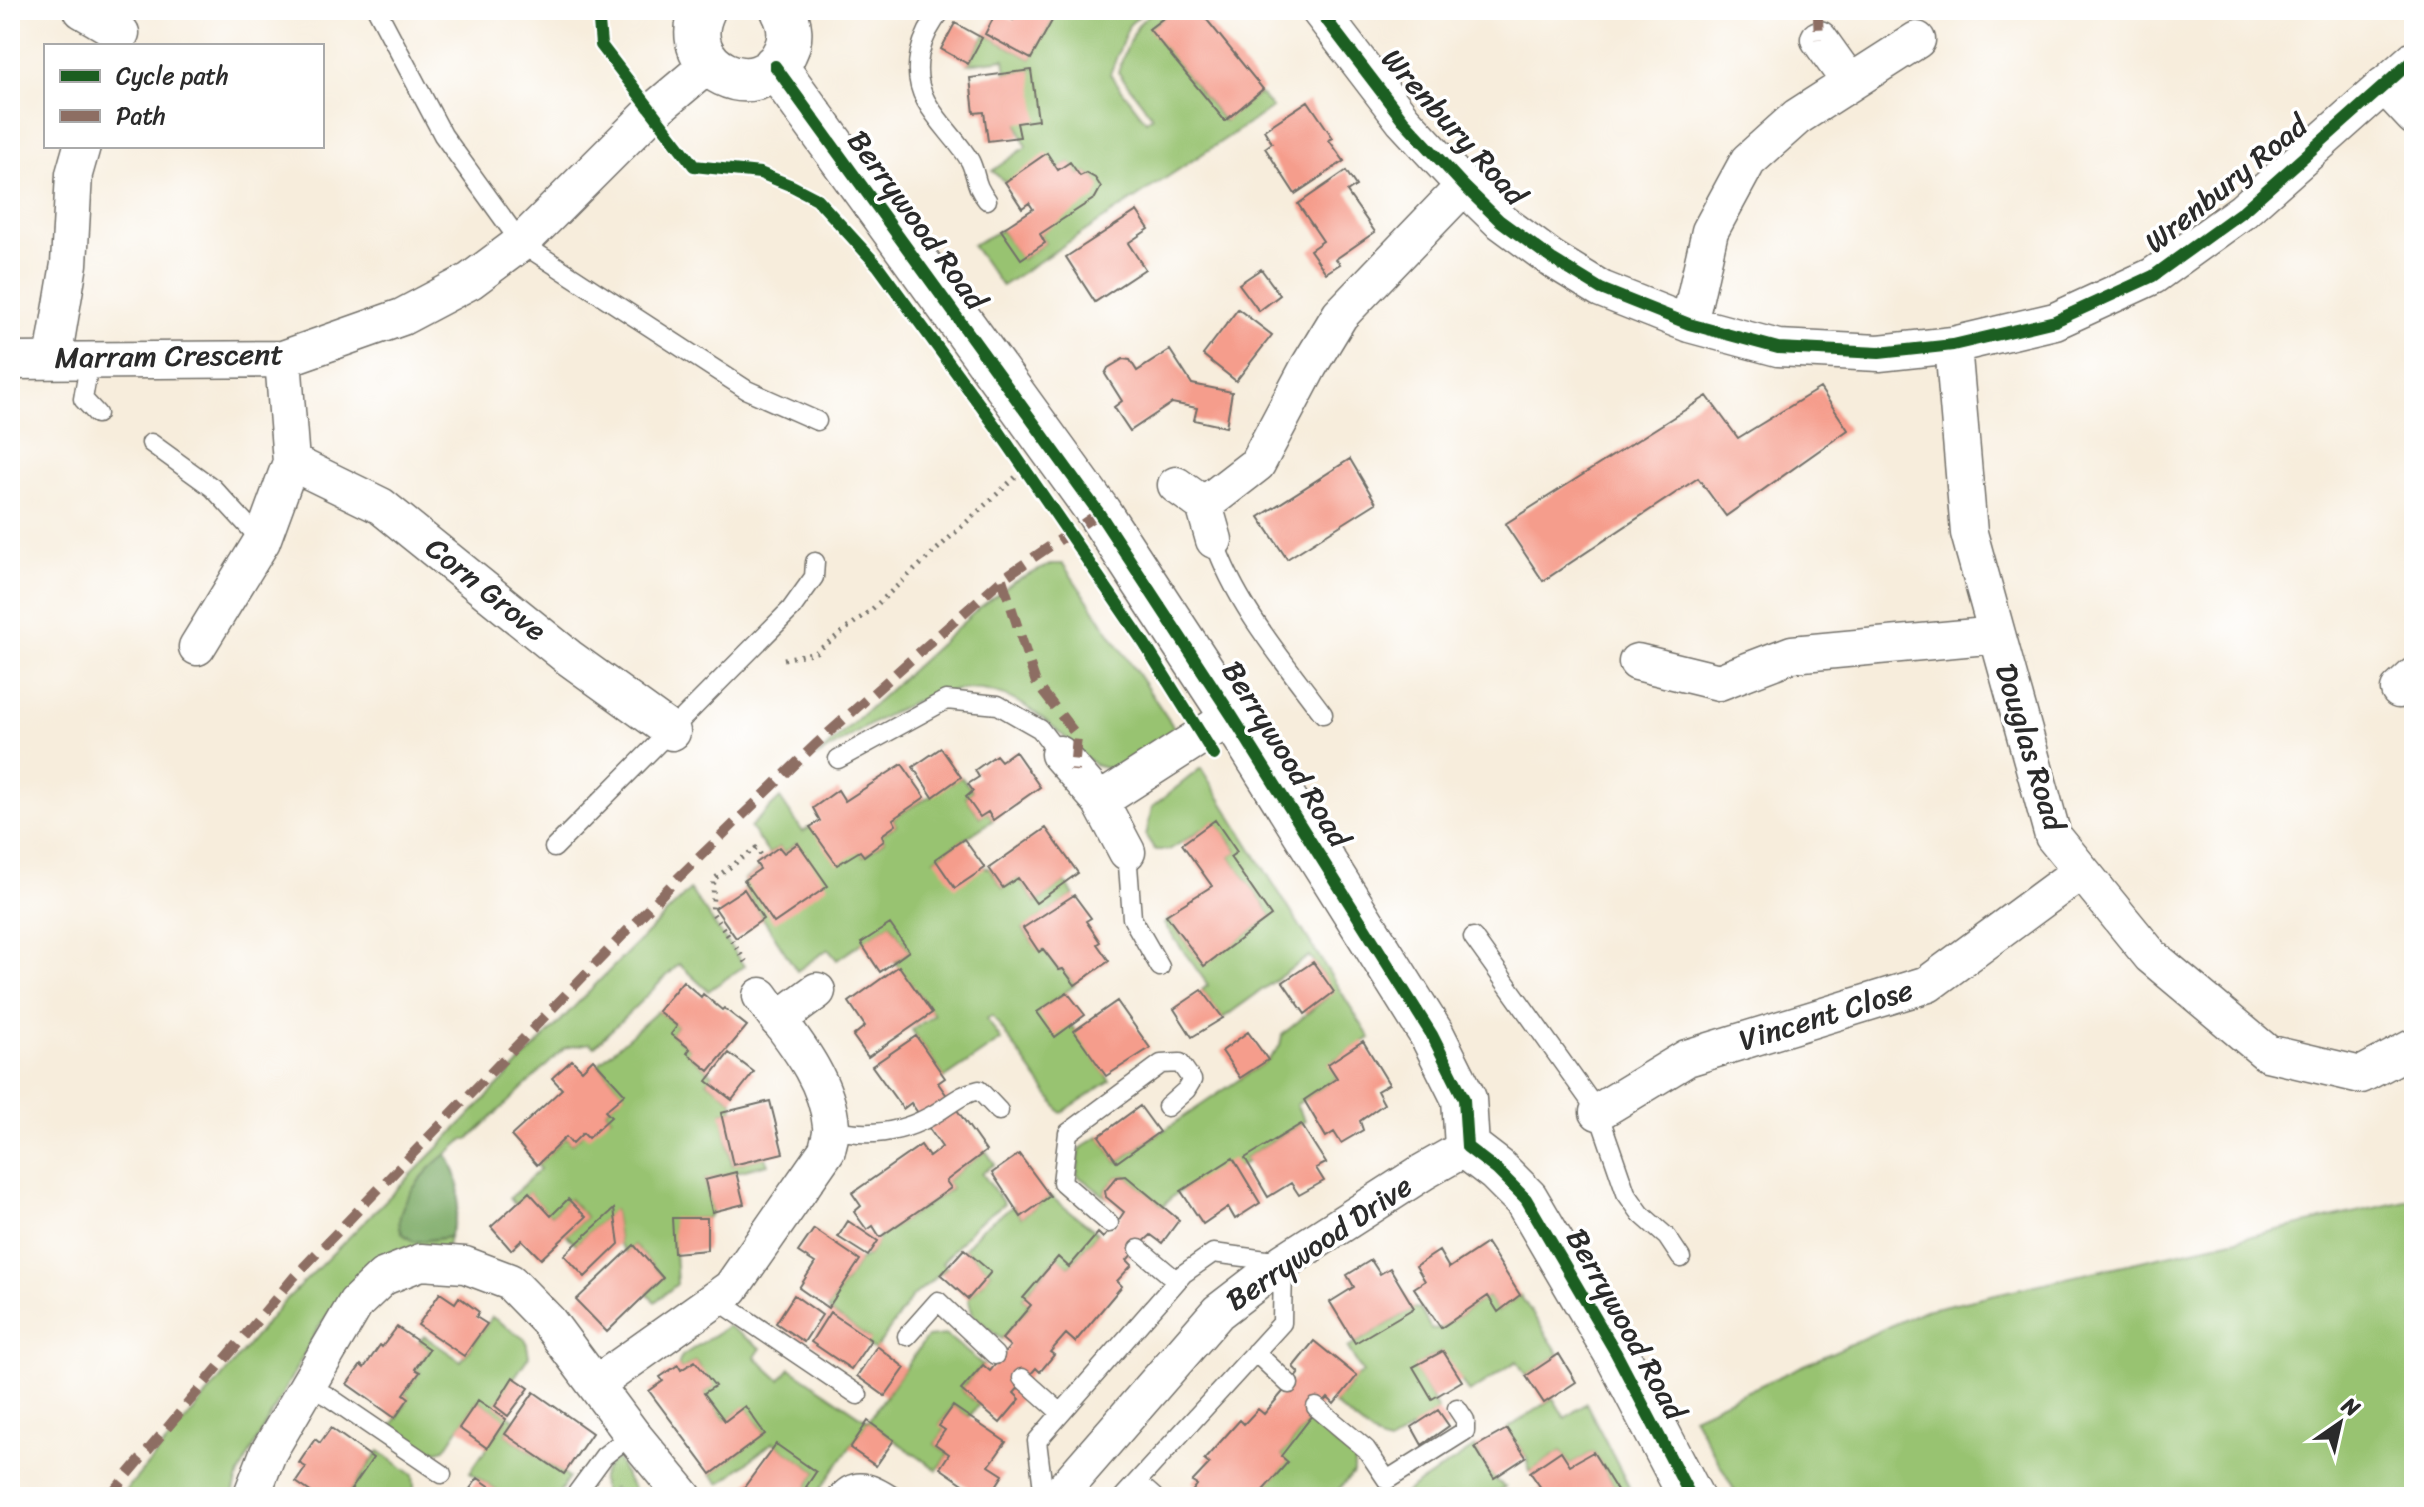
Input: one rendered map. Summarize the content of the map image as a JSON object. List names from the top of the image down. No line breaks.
{"streets":{"street":["Wrenbury Road","Berrywood Road","Marram Crescent","Corn Grove","Douglas Road","Vincent Close","Berrywood Drive"]},"crossings":[["Wrenbury Road","Douglas Road"],["Berrywood Road","Berrywood Drive"],["Douglas Road","Vincent Close"]],"legend":["Cycle path","Path"],"north":"top right"}
